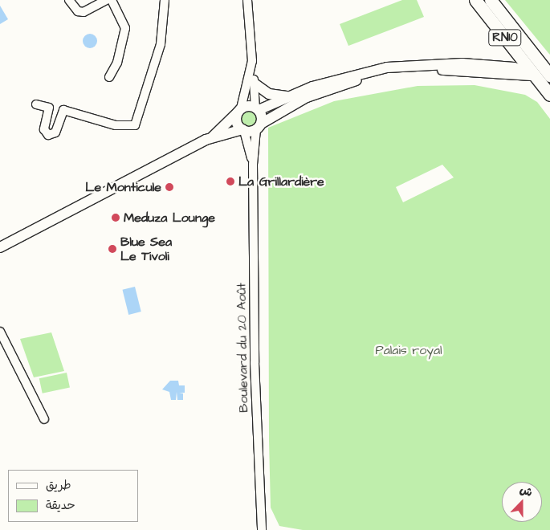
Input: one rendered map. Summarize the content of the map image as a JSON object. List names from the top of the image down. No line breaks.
{"streets":{"main road":["RN10"],"street":["Boulevard du 20 Août"]},"parks":["Palais royal"],"places":["La Grillardière","Le Monticule","Meduza Lounge","Blue Sea Le Tivoli"],"legend":["طريق","حديقة"],"north":"top"}
